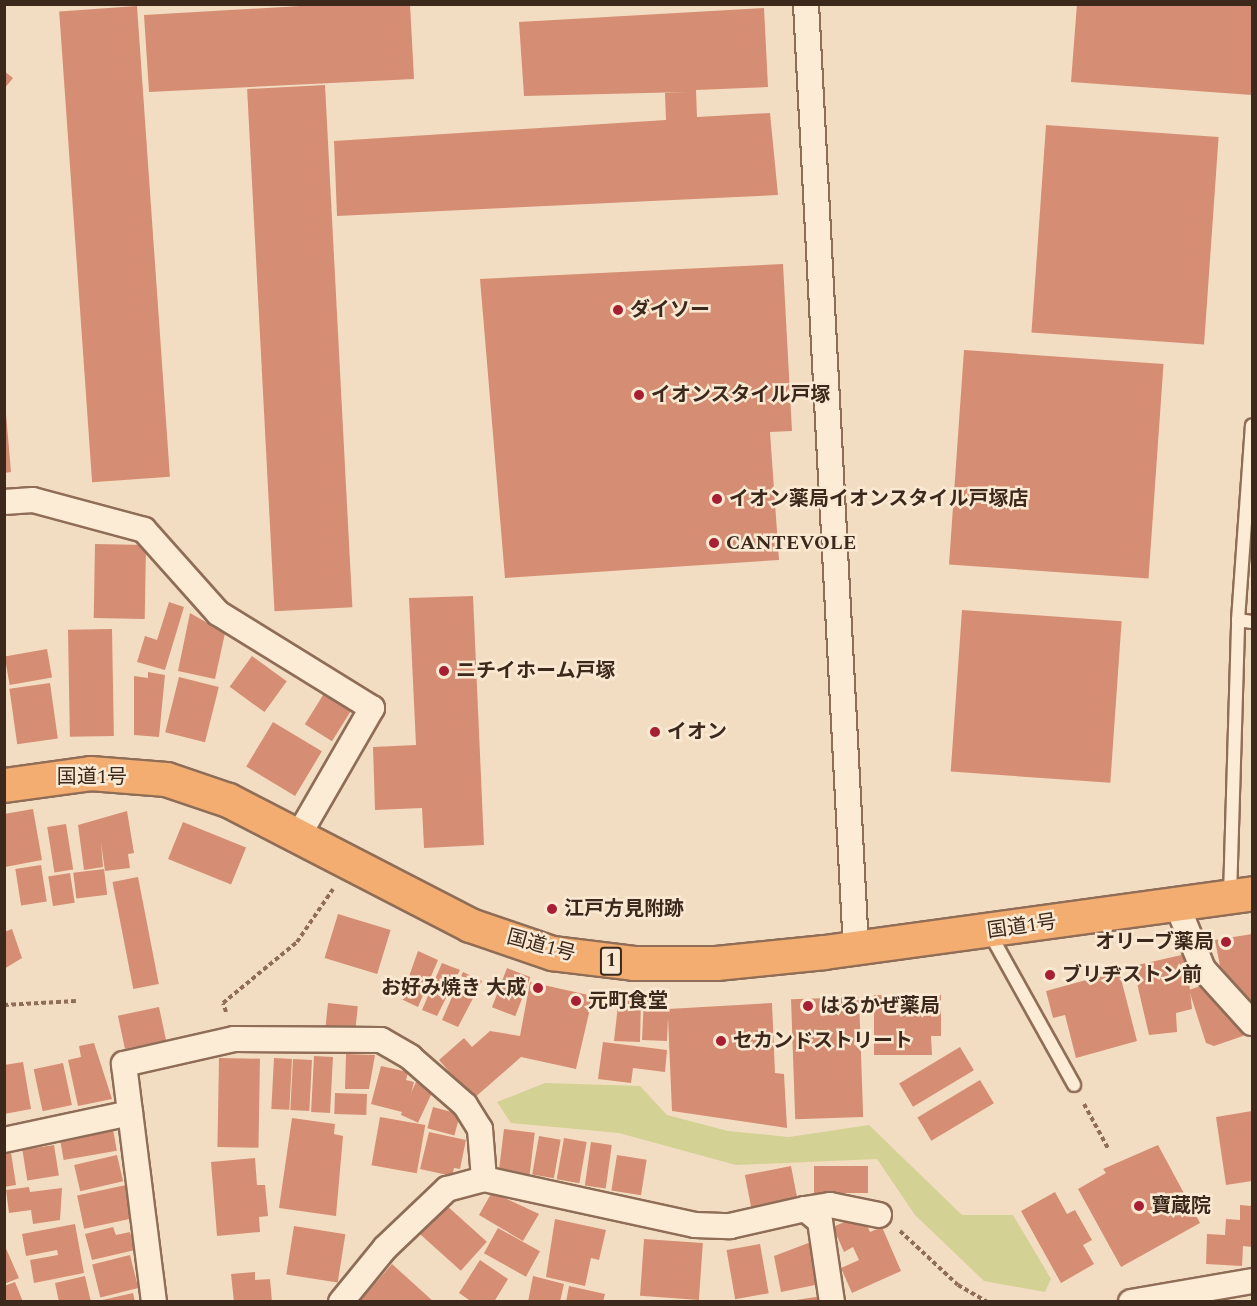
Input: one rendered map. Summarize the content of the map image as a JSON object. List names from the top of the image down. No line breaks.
{"streets":{"highway":["国道1号","1"]},"places":["ダイソー","イオンスタイル戸塚","イオン薬局イオンスタイル戸塚店","CANTEVOLE","ニチイホーム戸塚","イオン","江戸方見附跡","オリーブ薬局","ブリヂストン前","お好み焼き 大成","元町食堂","はるかぜ薬局","セカンドストリート","寶蔵院"]}
